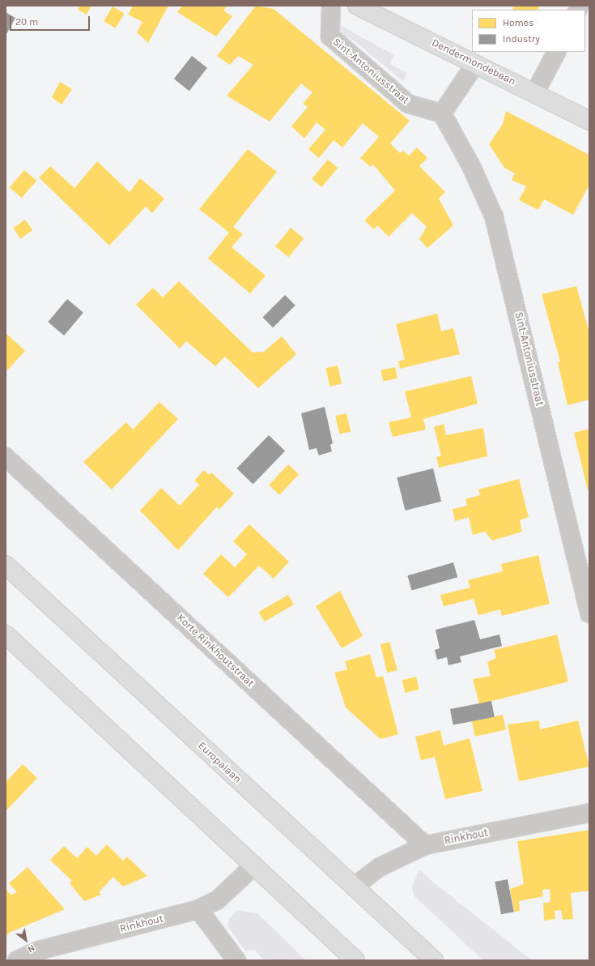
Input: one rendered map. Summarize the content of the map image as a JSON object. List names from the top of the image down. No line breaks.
{"streets":{"main road":["Dendermondebaan","Europalaan"],"street":["Sint-Antoniusstraat","Korte Rinkhoutstraat","Rinkhout"]},"crossings":[["Korte Rinkhoutstraat","Rinkhout"],["Europalaan","Rinkhout"]],"legend":["Homes","Industry"],"scale_bar":"20 m","north":"bottom right"}
